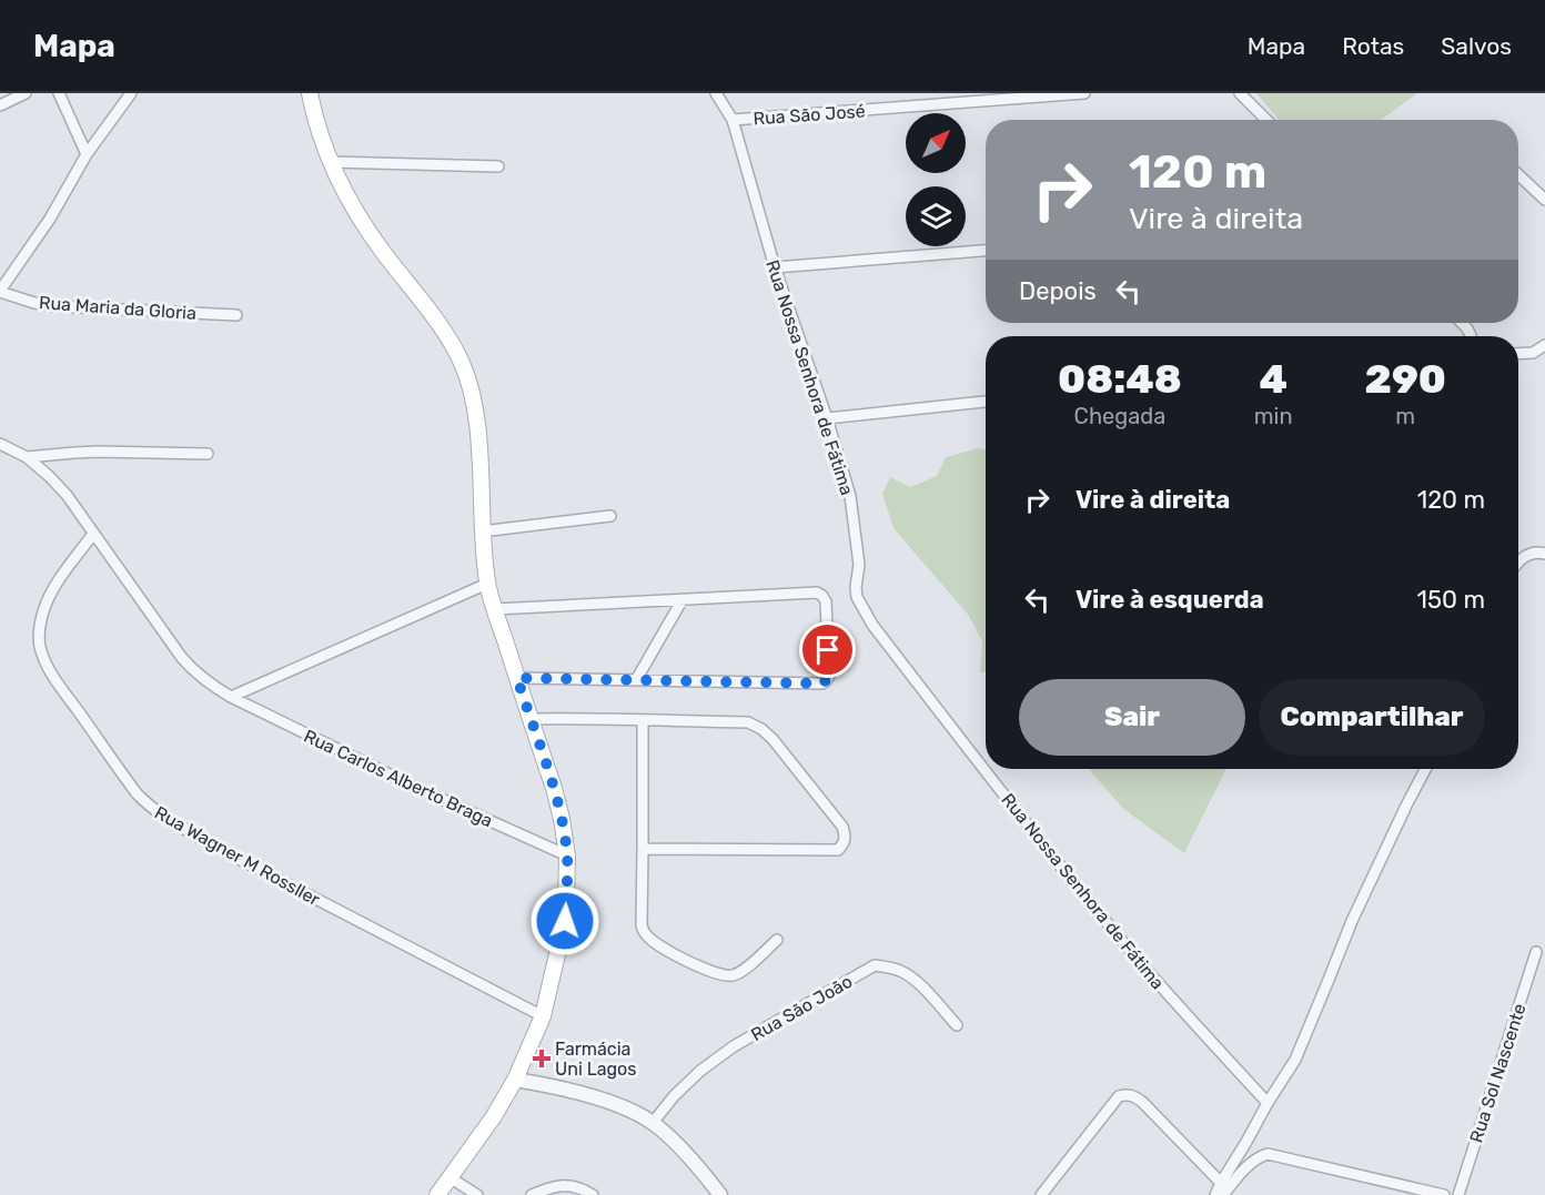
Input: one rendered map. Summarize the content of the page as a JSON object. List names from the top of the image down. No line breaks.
{"streets":{"street":["Rua São José","Rua Maria da Gloria","Rua Nossa Senhora de Fátima","Rua Carlos Alberto Braga","Rua Wagner M Rossller","Rua São João","Rua Sol Nascente"]},"crossings":[["Rua São José","Rua Nossa Senhora de Fátima"],["Rua Carlos Alberto Braga","Rua Wagner M Rossller"]],"places":{"health":["Farmácia Uni Lagos"]},"north":"top right","page":{"header":"Mapa","nav":["Mapa","Rotas","Salvos"],"turn":["120 m","Vire à direita"],"then":"Depois","eta":["08:48","Chegada","4","min","290","m"],"list":[{"name":"Vire à direita","value":"120 m"},{"name":"Vire à esquerda","value":"150 m"}],"buttons":["Sair","Compartilhar"]}}
